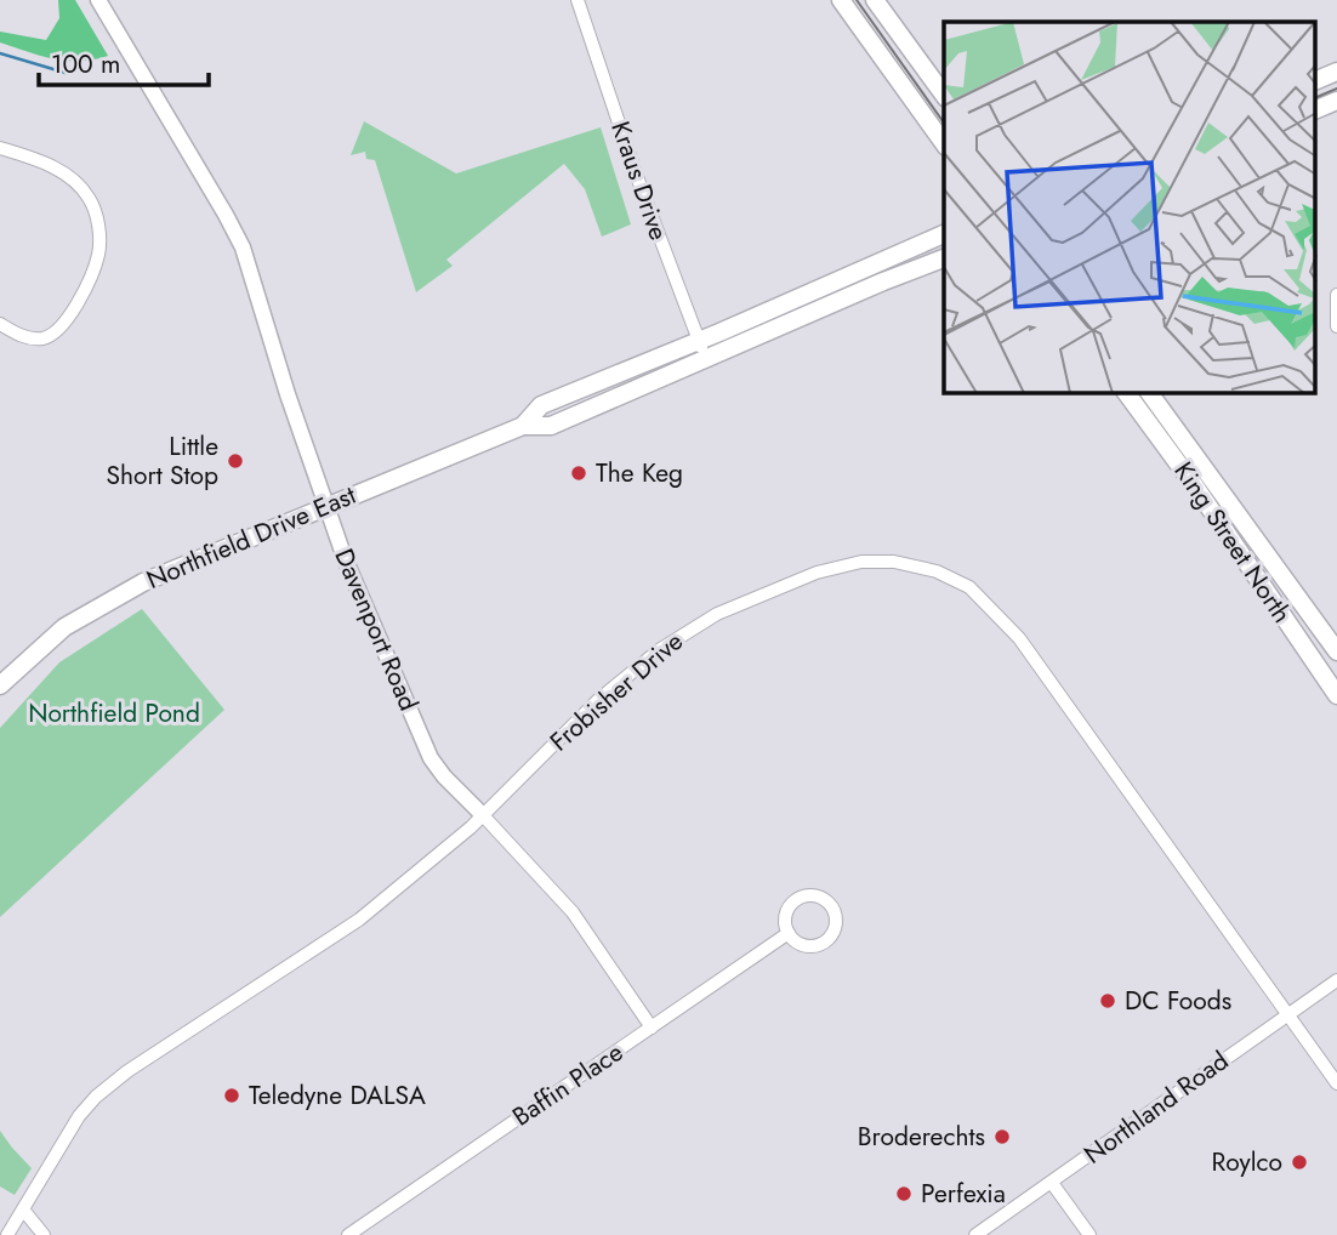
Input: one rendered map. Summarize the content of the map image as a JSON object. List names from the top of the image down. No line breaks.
{"streets":{"main road":["Northfield Drive East","King Street North"],"street":["Kraus Drive","Davenport Road","Frobisher Drive","Baffin Place","Northland Road"]},"crossings":[["Kraus Drive","Northfield Drive East"],["Northfield Drive East","Davenport Road"],["Davenport Road","Frobisher Drive"],["Davenport Road","Baffin Place"],["Frobisher Drive","Northland Road"]],"parks":["Northfield Pond"],"places":["Little Short Stop","The Keg","DC Foods","Teledyne DALSA","Broderechts","Roylco","Perfexia"],"scale_bar":"100 m"}
